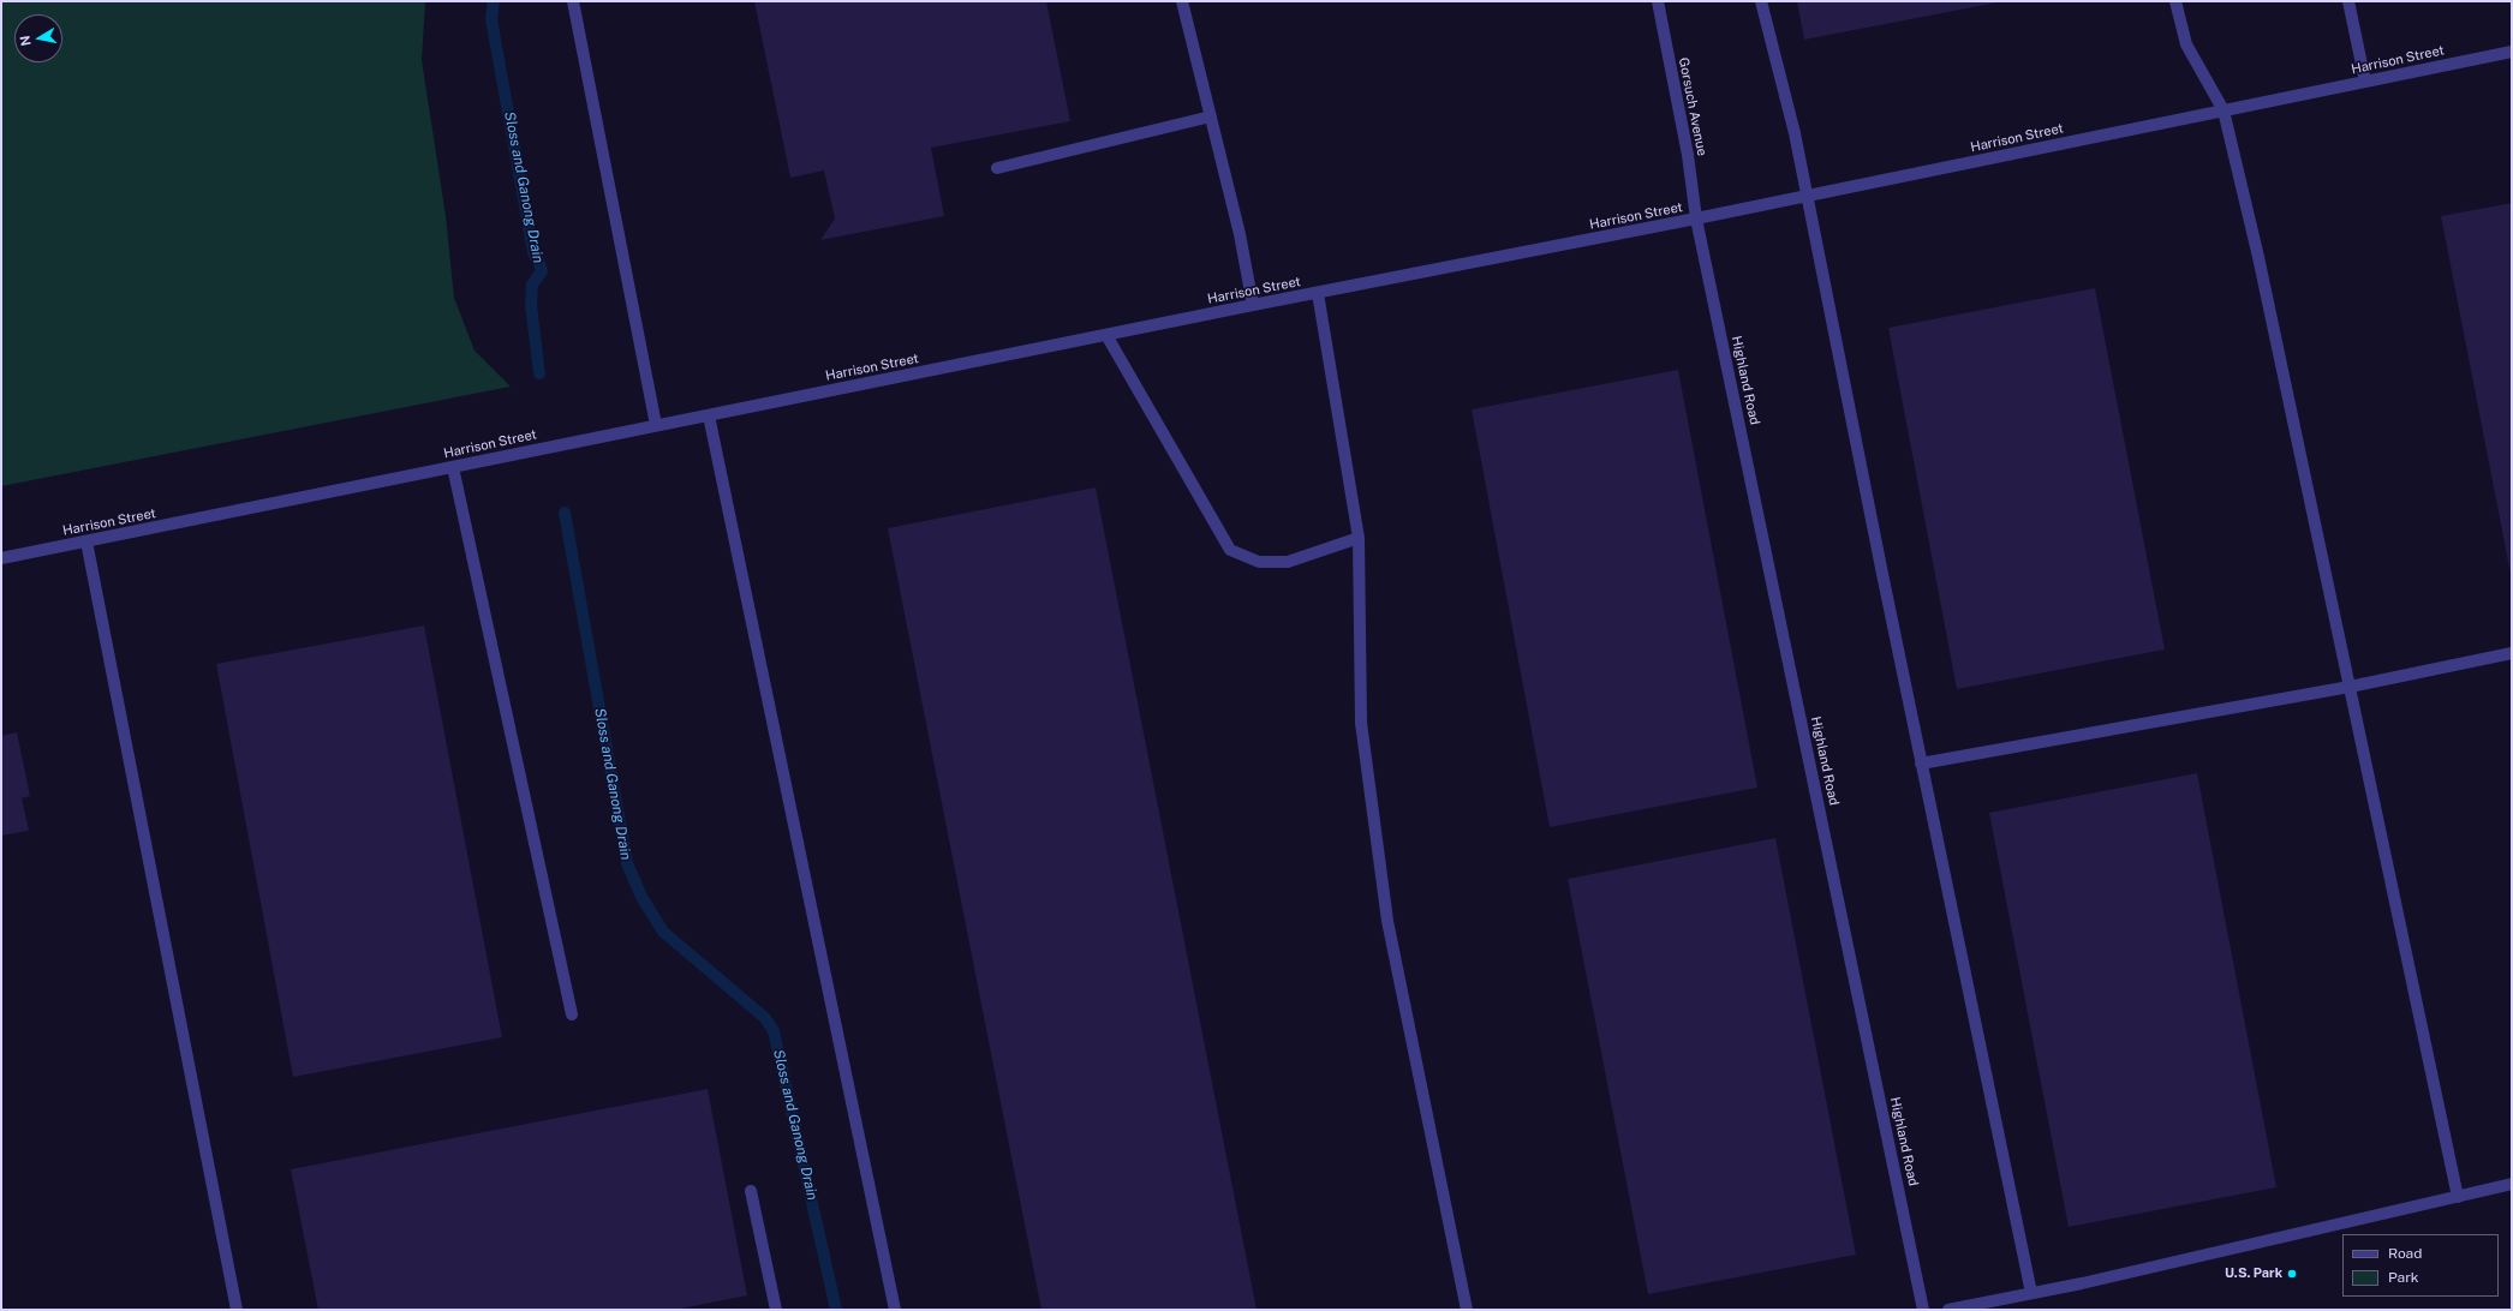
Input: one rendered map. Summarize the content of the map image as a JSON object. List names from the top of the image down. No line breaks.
{"streets":{"street":["Harrison Street","Gorsuch Avenue","Highland Road"]},"crossings":[["Harrison Street","Gorsuch Avenue"],["Harrison Street","Highland Road"],["Gorsuch Avenue","Highland Road"]],"water":["Sloss and Ganong Drain"],"places":["U.S. Park"],"legend":["Road","Park"],"north":"left"}
